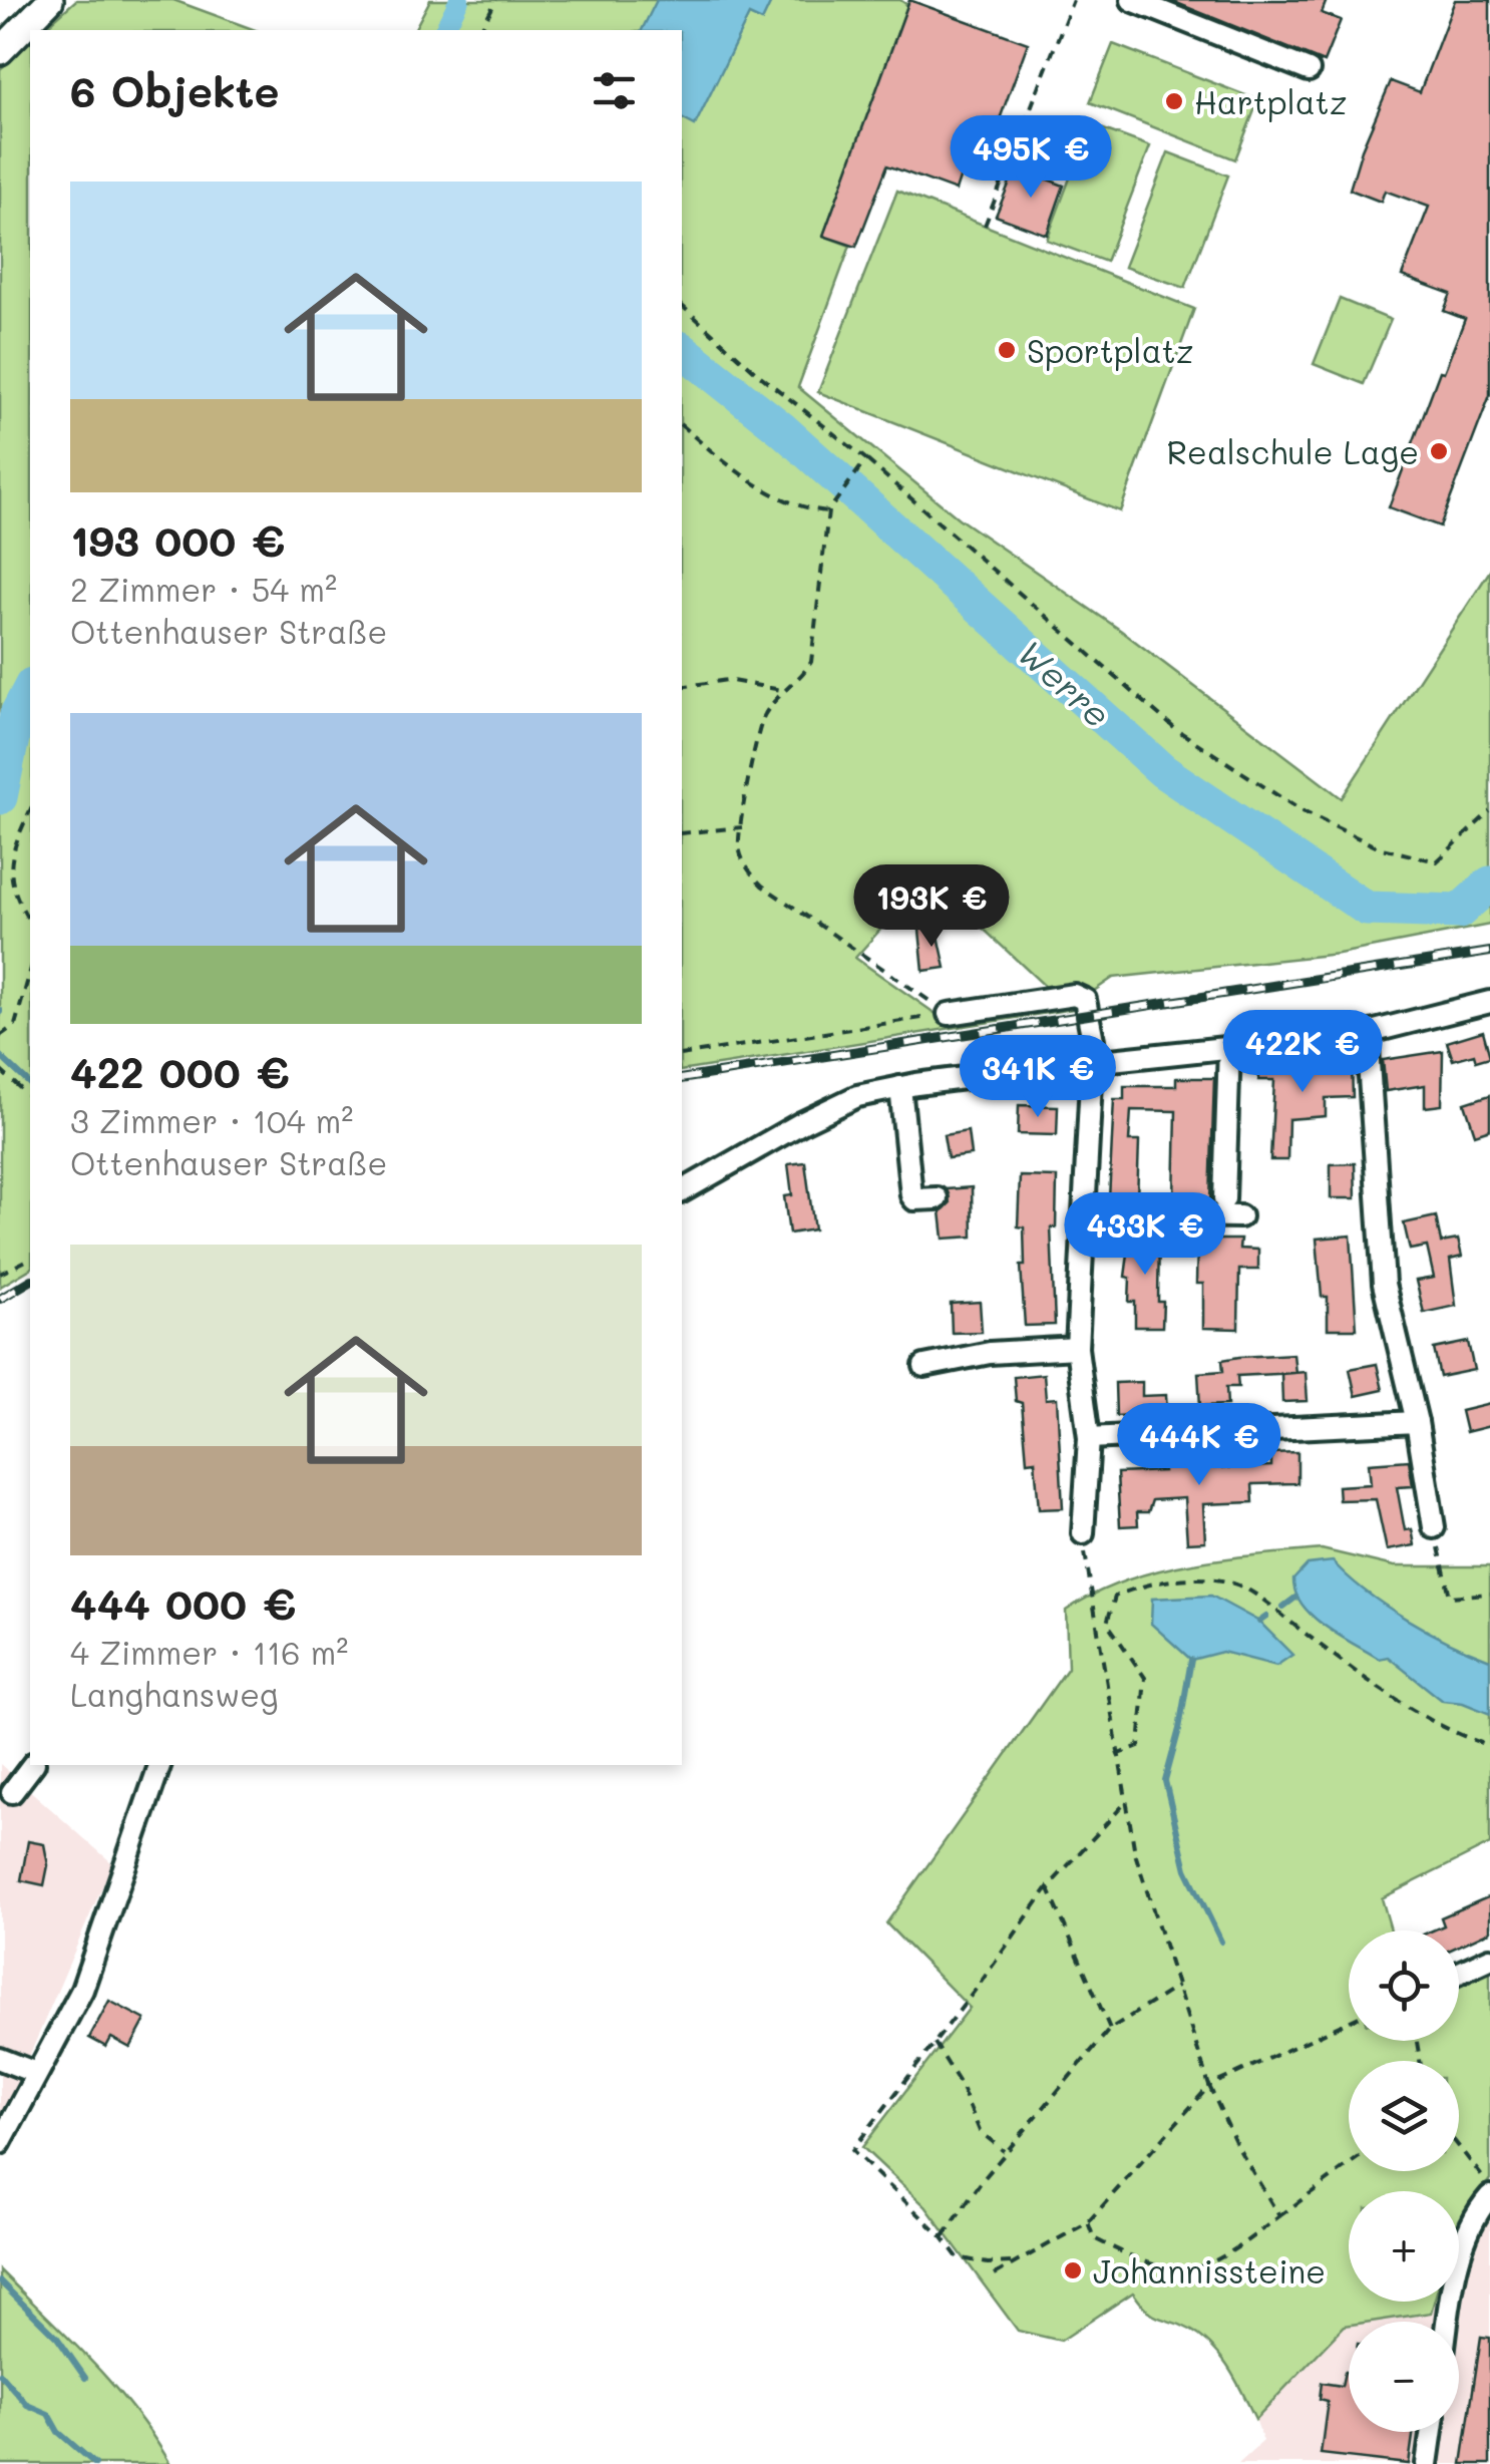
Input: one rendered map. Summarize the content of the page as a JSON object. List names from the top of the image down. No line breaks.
{"water":["Werre"],"places":["Hartplatz","Sportplatz","Realschule Lage","Johannissteine"],"page":{"heading":"6 Objekte","price":["495K €","193K €","422K €","341K €","433K €","444K €"],"list":[{"name":"193 000 €","note":"2 Zimmer · 54 m² · Ottenhauser Straße"},{"name":"422 000 €","note":"3 Zimmer · 104 m² · Ottenhauser Straße"},{"name":"444 000 €","note":"4 Zimmer · 116 m² · Langhansweg"}],"map_buttons":["+","−"]}}
